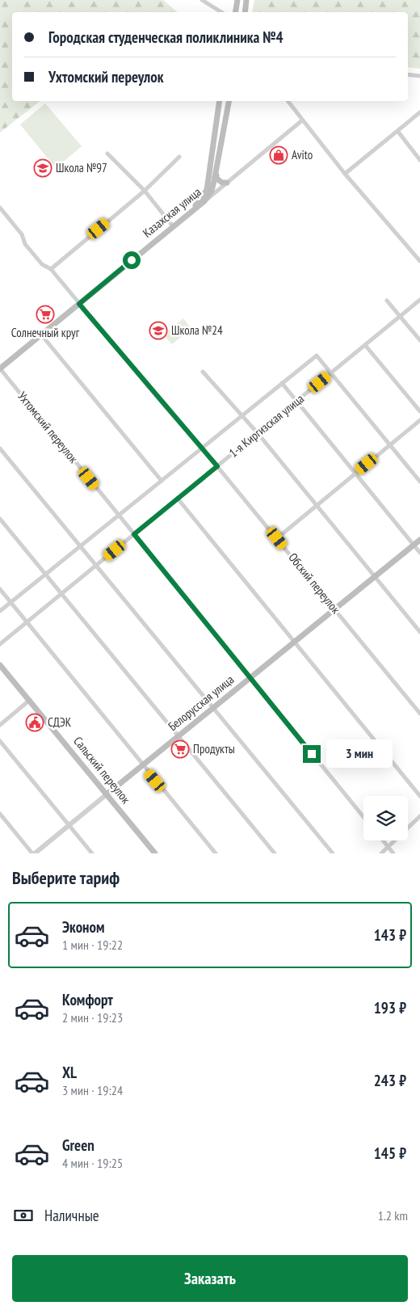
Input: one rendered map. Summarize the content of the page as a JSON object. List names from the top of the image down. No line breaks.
{"streets":{"main road":["Казахская улица","Белорусская улица","Сальский переулок"],"street":["1-я Киргизская улица","Ухтомский переулок","Обский переулок"]},"crossings":[["Казахская улица","Ухтомский переулок"],["Казахская улица","Обский переулок"],["1-я Киргизская улица","Ухтомский переулок"],["1-я Киргизская улица","Обский переулок"],["Ухтомский переулок","Белорусская улица"],["Обский переулок","Белорусская улица"],["Белорусская улица","Сальский переулок"]],"places":{"shop":["Avito"],"school or university":["Школа №97","Школа №24"],"supermarket":["Солнечный круг","Продукты"],"public building":["СДЭК"]},"page":{"banner":["Городская студенческая поликлиника №4","Ухтомский переулок"],"bubble":"3 мин","heading":"Выберите тариф","list":[{"name":"Эконом","note":"1 мин · 19:22","value":"143 ₽"},{"name":"Комфорт","note":"2 мин · 19:23","value":"193 ₽"},{"name":"XL","note":"3 мин · 19:24","value":"243 ₽"},{"name":"Green","note":"4 мин · 19:25","value":"145 ₽"}],"pay":["Наличные","1.2 km"],"buttons":"Заказать"}}
